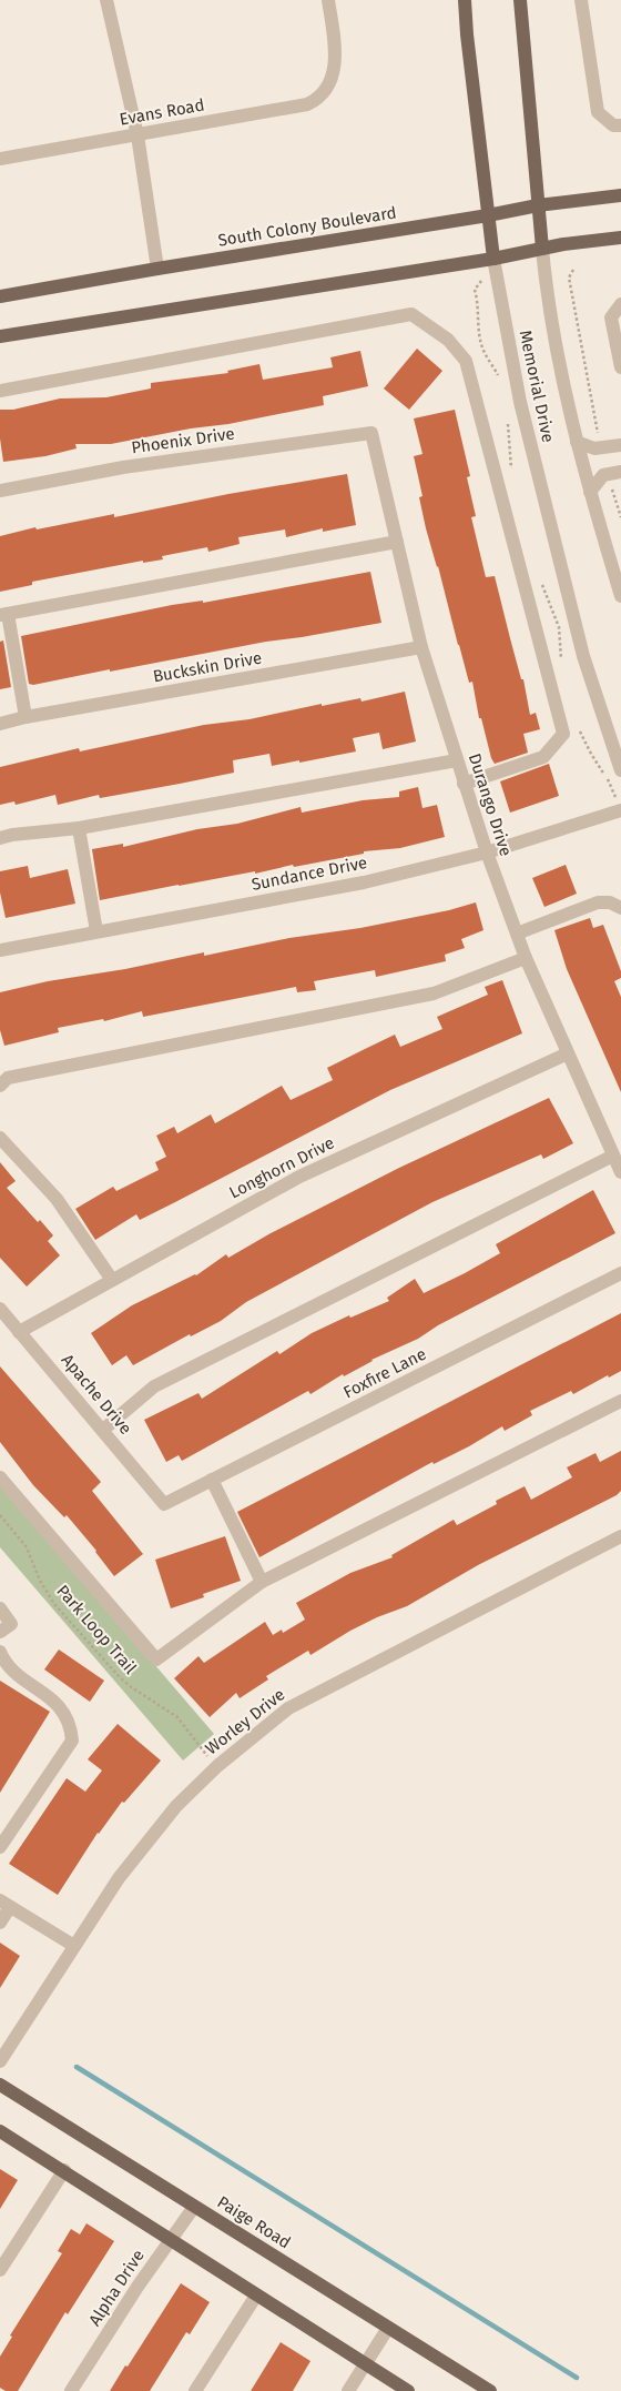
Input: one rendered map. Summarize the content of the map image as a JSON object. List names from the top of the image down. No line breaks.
{"streets":{"main road":["South Colony Boulevard","Memorial Drive","Paige Road"],"street":["Evans Road","Phoenix Drive","Buckskin Drive","Durango Drive","Sundance Drive","Longhorn Drive","Foxfire Lane","Apache Drive","Worley Drive","Alpha Drive"],"path":["Park Loop Trail"]},"crossings":[["South Colony Boulevard","Memorial Drive"],["Phoenix Drive","Durango Drive"],["Buckskin Drive","Durango Drive"],["Durango Drive","Sundance Drive"],["Durango Drive","Longhorn Drive"],["Longhorn Drive","Apache Drive"],["Foxfire Lane","Apache Drive"],["Park Loop Trail","Worley Drive"],["Paige Road","Alpha Drive"]]}
